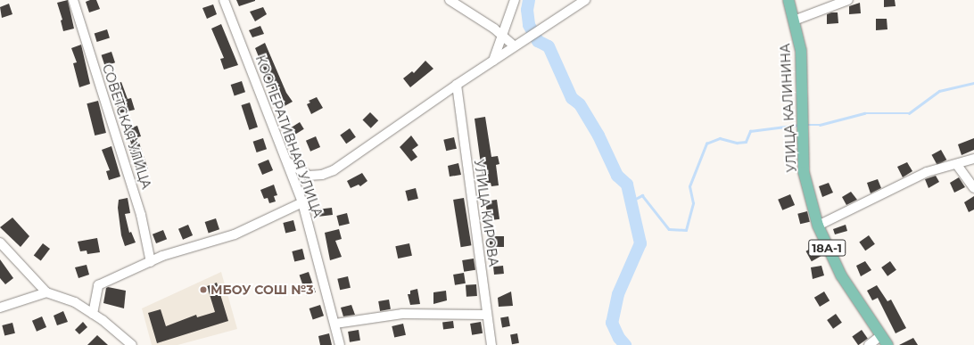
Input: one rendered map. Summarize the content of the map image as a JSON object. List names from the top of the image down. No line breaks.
{"streets":{"main road":["УЛИЦА КАЛИНИНА","18А-1"],"street":["СОВЕТСКАЯ УЛИЦА","КООПЕРАТИВНАЯ УЛИЦА","УЛИЦА КИРОВА"]},"places":["МБОУ СОШ №3"]}
